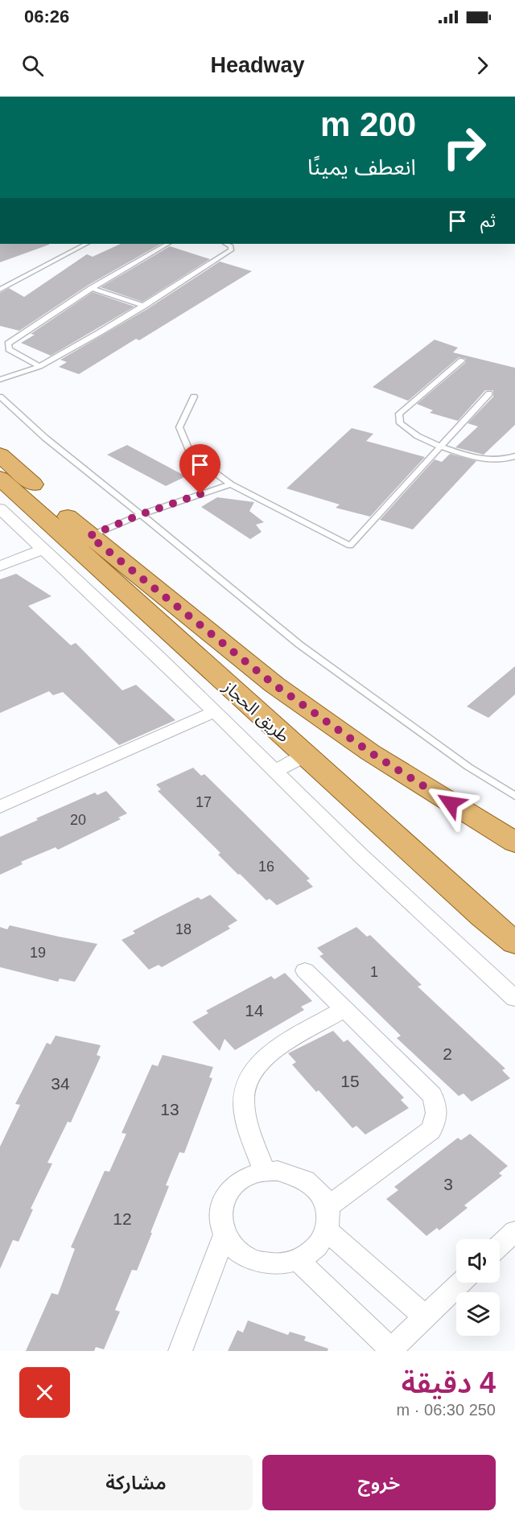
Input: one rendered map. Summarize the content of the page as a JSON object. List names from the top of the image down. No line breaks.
{"streets":{"main road":["طريق الحجاز"]},"house_numbers":["17","20","16","18","19","1","14","2","15","34","13","3","12"],"page":{"status":"06:26","header":"Headway","turn":["200 m","انعطف يمينًا"],"then":"ثم","heading":["4 دقيقة","250 m · 06:30"],"buttons":["خروج","مشاركة"]}}
